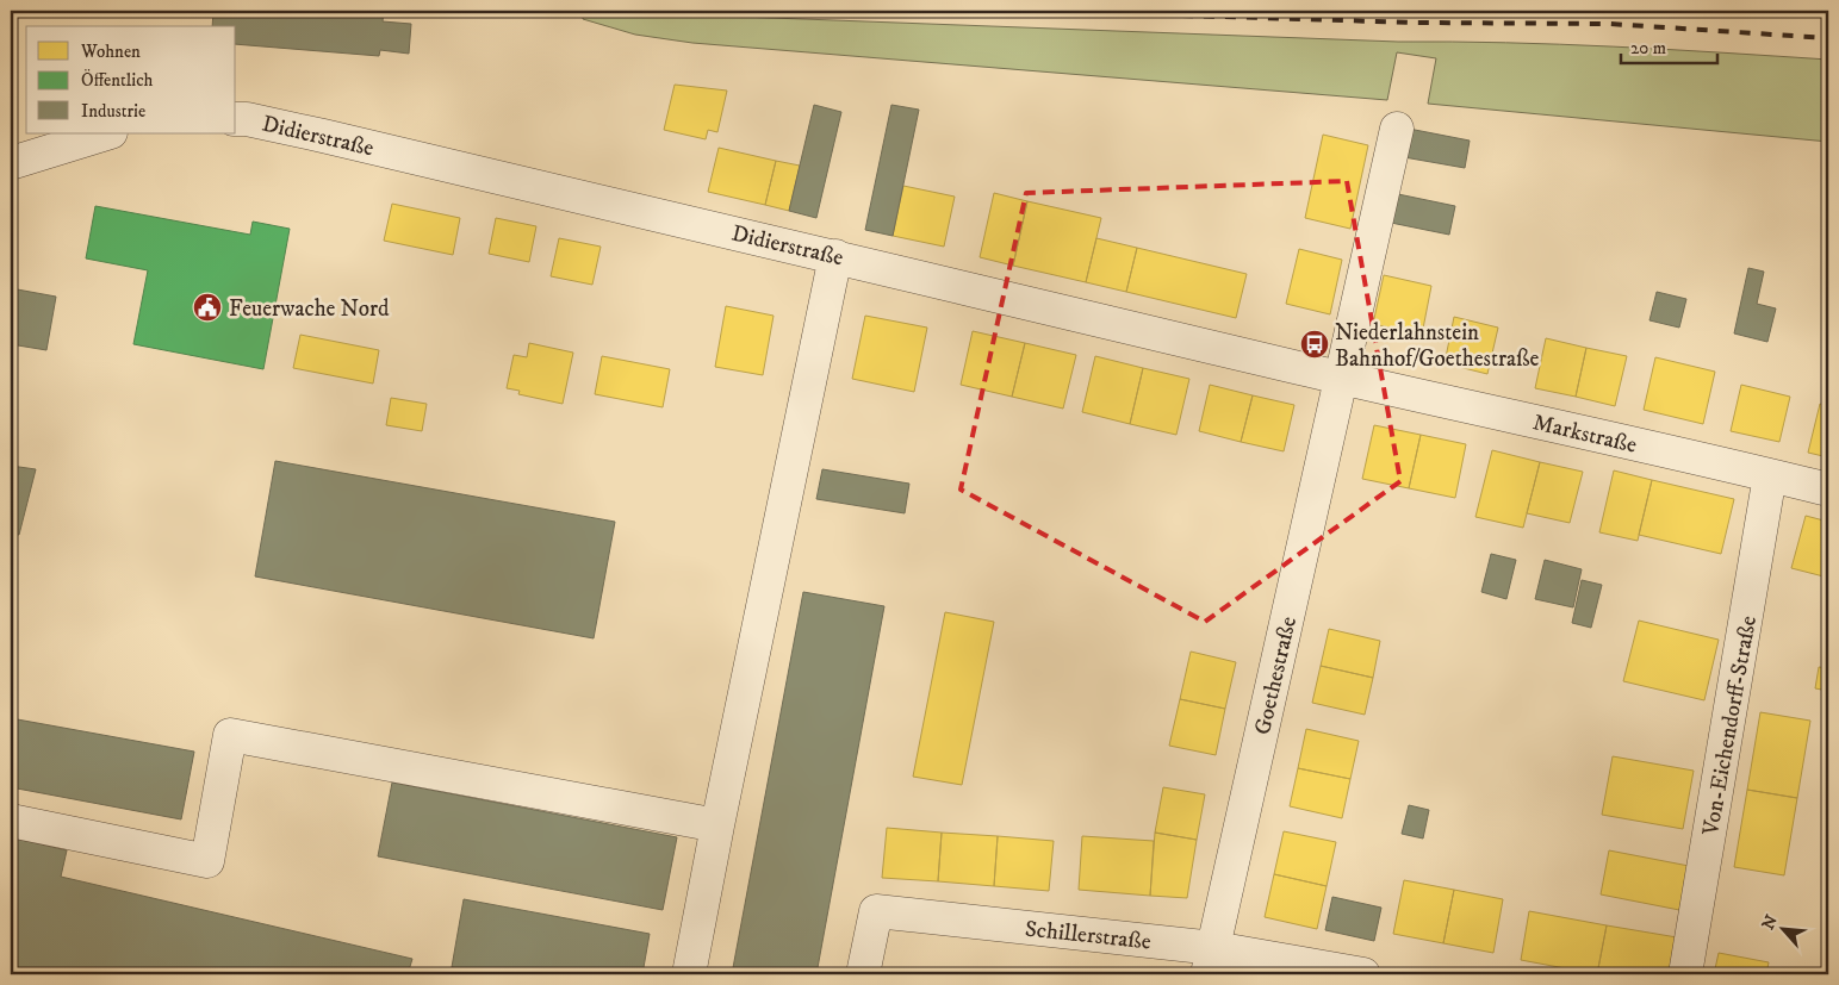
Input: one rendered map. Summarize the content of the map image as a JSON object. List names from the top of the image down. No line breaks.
{"streets":{"street":["Didierstraße","Markstraße","Goethestraße","Von-Eichendorff-Straße","Schillerstraße"]},"crossings":[["Didierstraße","Markstraße"],["Didierstraße","Goethestraße"],["Markstraße","Goethestraße"],["Markstraße","Von-Eichendorff-Straße"],["Goethestraße","Schillerstraße"]],"places":{"public building":["Feuerwache Nord"],"bus stop":["Niederlahnstein Bahnhof/Goethestraße"]},"legend":["Wohnen","Öffentlich","Industrie"],"scale_bar":"20 m","north":"top left"}
